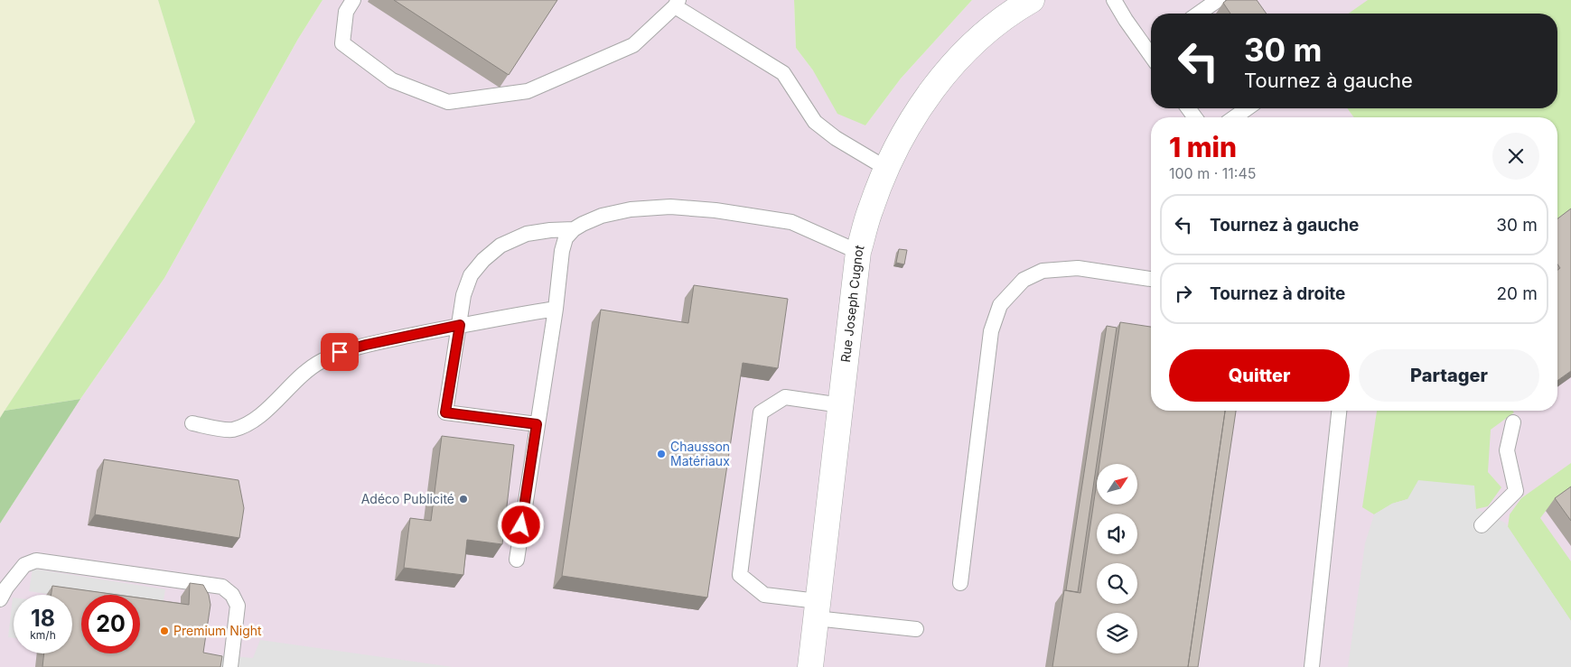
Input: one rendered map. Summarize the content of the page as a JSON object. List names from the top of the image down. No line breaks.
{"streets":{"street":["Rue Joseph Cugnot"]},"places":["Chausson Matériaux","Adéco Publicité","Premium Night"],"north":"top right","page":{"turn":["30 m","Tournez à gauche"],"heading":["1 min","100 m · 11:45"],"list":[{"name":"Tournez à gauche","value":"30 m"},{"name":"Tournez à droite","value":"20 m"}],"buttons":["Quitter","Partager"],"speed":"18 km/h","limit":"20"}}
